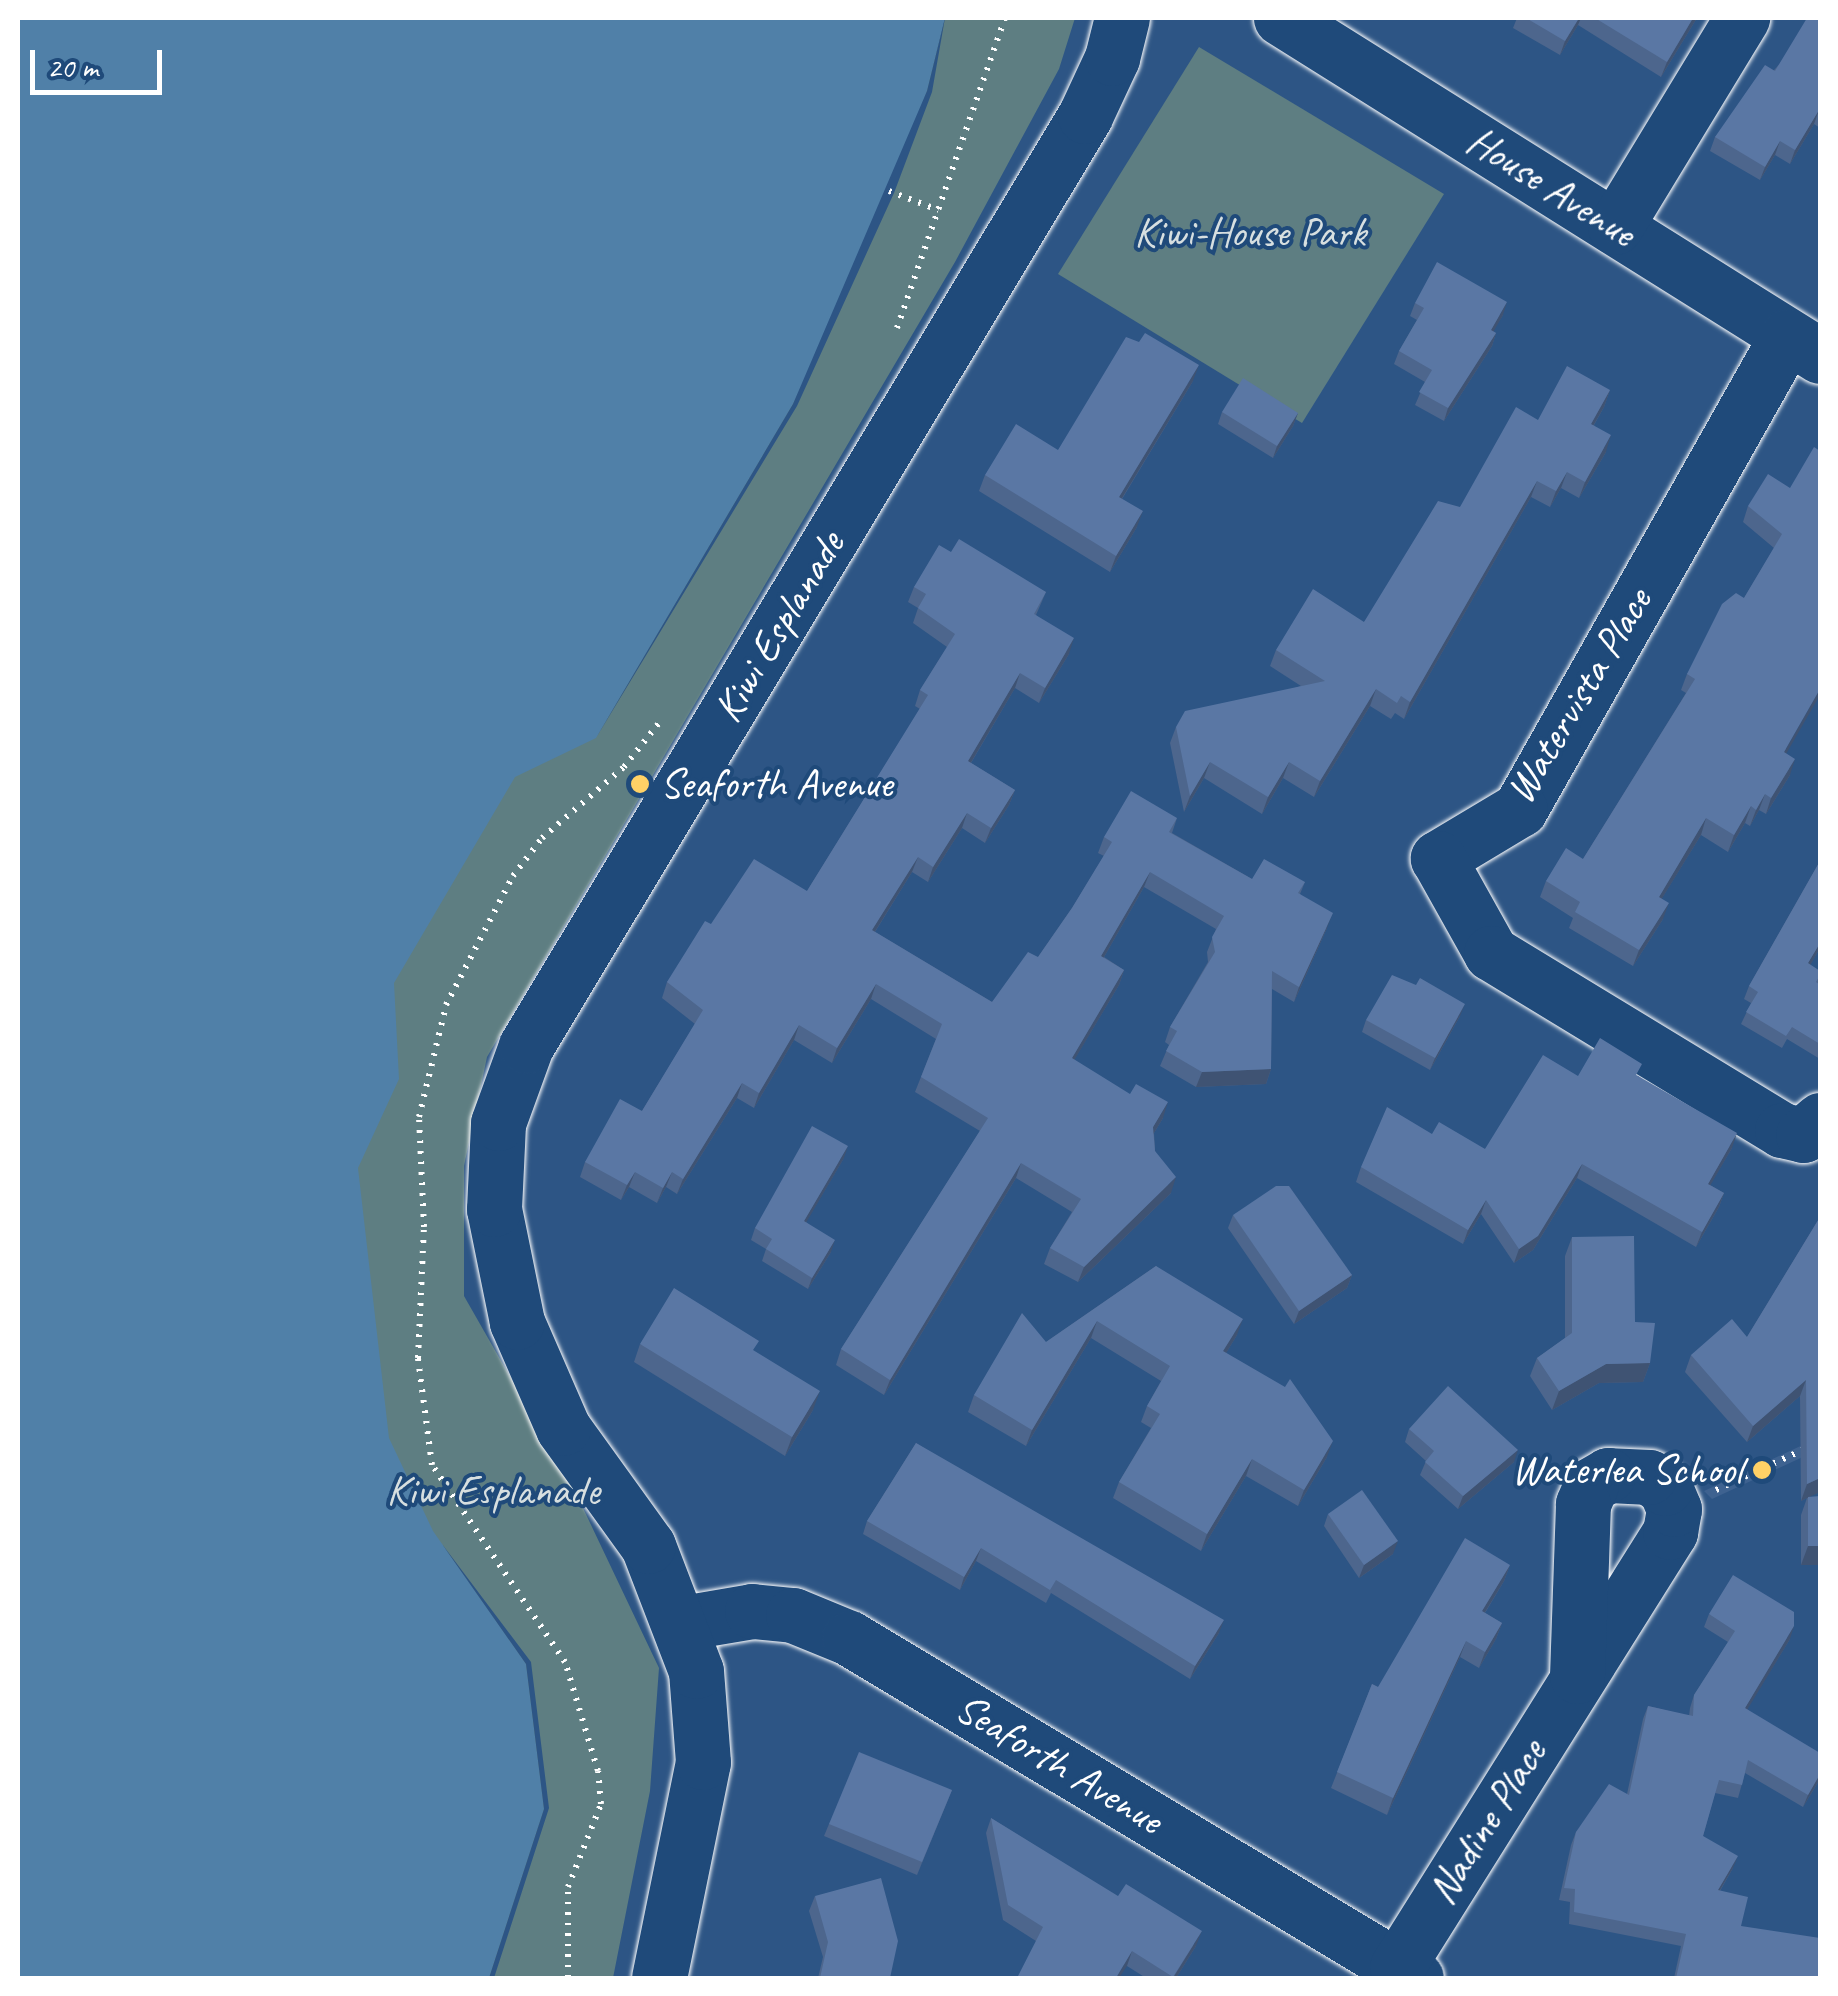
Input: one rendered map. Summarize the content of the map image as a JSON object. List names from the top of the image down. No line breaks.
{"streets":{"street":["House Avenue","Kiwi Esplanade","Watervista Place","Seaforth Avenue","Nadine Place"]},"crossings":[["House Avenue","Watervista Place"],["Kiwi Esplanade","Seaforth Avenue"],["Seaforth Avenue","Nadine Place"]],"parks":["Kiwi-House Park","Kiwi Esplanade"],"places":["Seaforth Avenue","Waterlea School"],"scale_bar":"20 m"}
